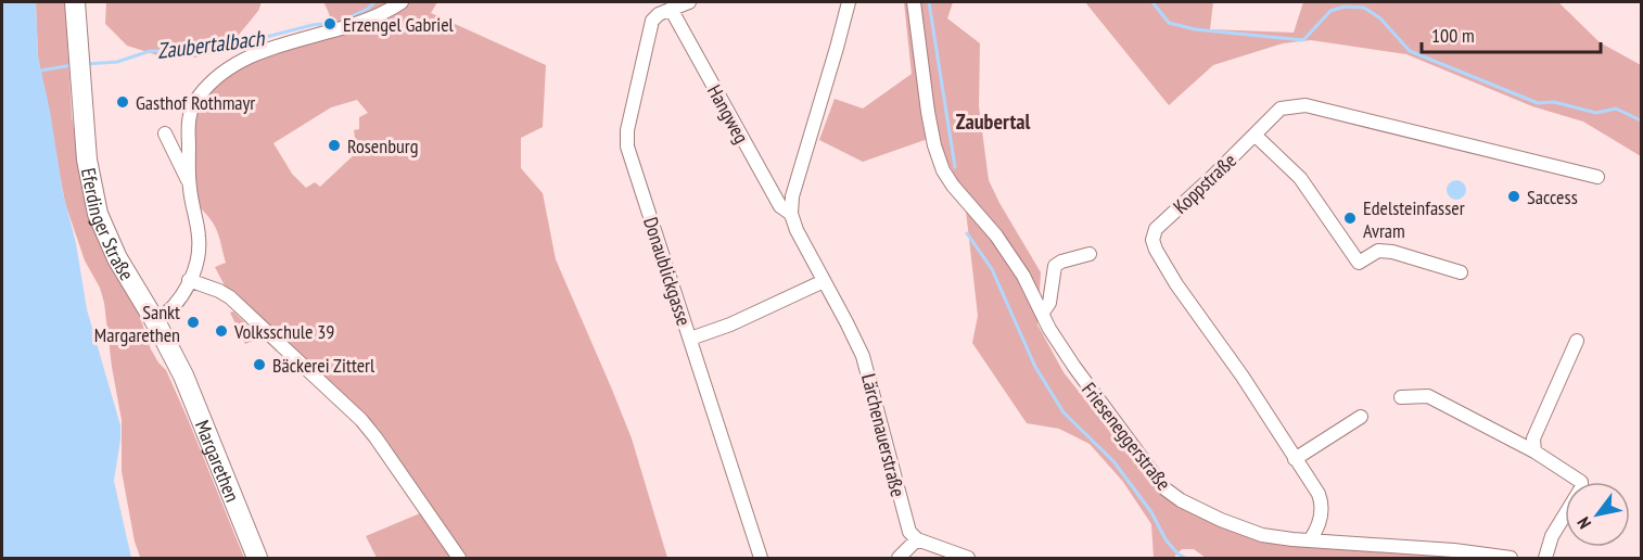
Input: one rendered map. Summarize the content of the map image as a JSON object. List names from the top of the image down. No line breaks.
{"streets":{"main road":["Eferdinger Straße","Margarethen"],"street":["Hangweg","Koppstraße","Donaublickgasse","Lärchenauerstraße","Frieseneggerstraße"]},"crossings":[["Hangweg","Donaublickgasse"],["Hangweg","Lärchenauerstraße"],["Koppstraße","Frieseneggerstraße"],["Eferdinger Straße","Margarethen"]],"districts":["Zaubertal"],"water":["Zaubertalbach"],"places":["Erzengel Gabriel","Gasthof Rothmayr","Rosenburg","Saccess","Edelsteinfasser Avram","Sankt Margarethen","Volksschule 39","Bäckerei Zitterl"],"scale_bar":"100 m","north":"bottom left"}
